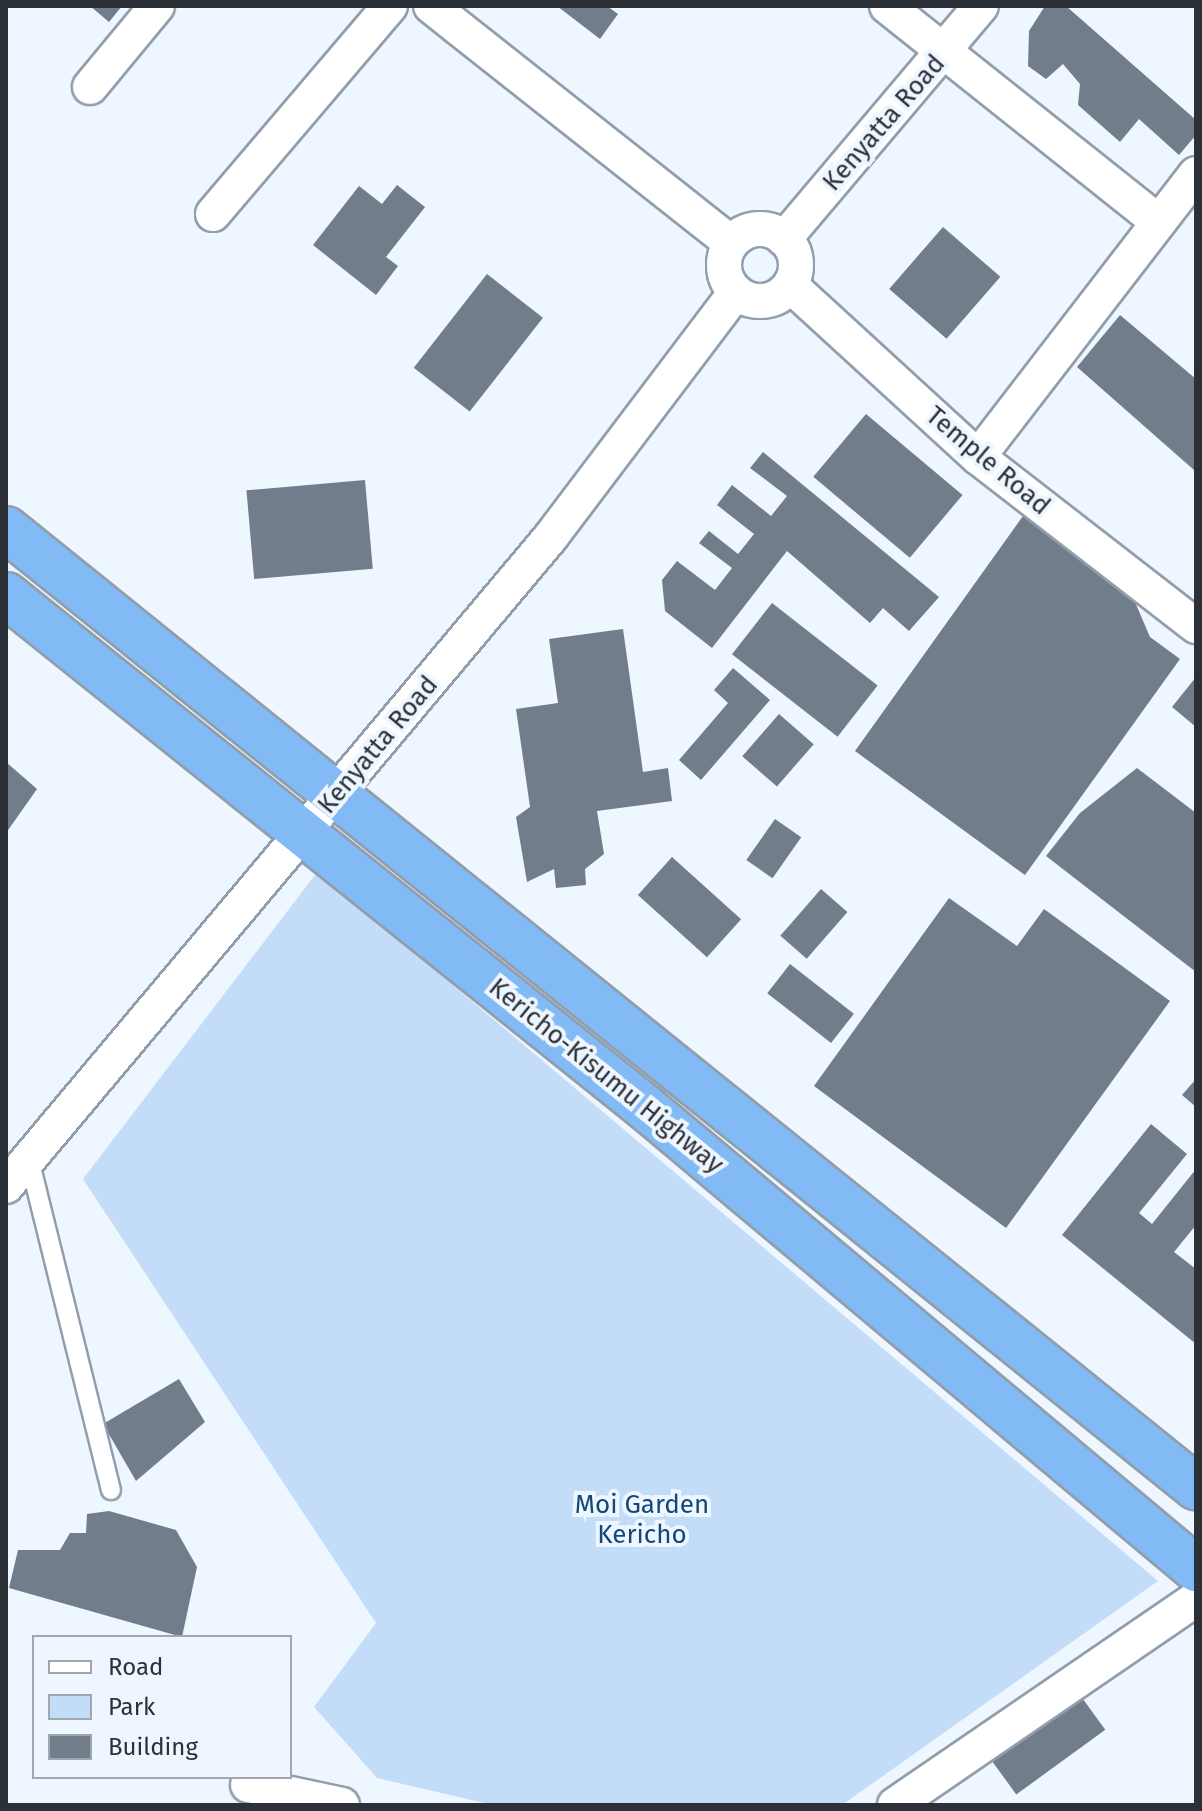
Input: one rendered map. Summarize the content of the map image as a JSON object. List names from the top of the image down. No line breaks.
{"streets":{"highway":["Kericho-Kisumu Highway"],"street":["Kenyatta Road","Temple Road"]},"crossings":[["Kenyatta Road","Temple Road"],["Kenyatta Road","Kericho-Kisumu Highway"]],"parks":["Moi Garden Kericho"],"legend":["Road","Park","Building"]}
